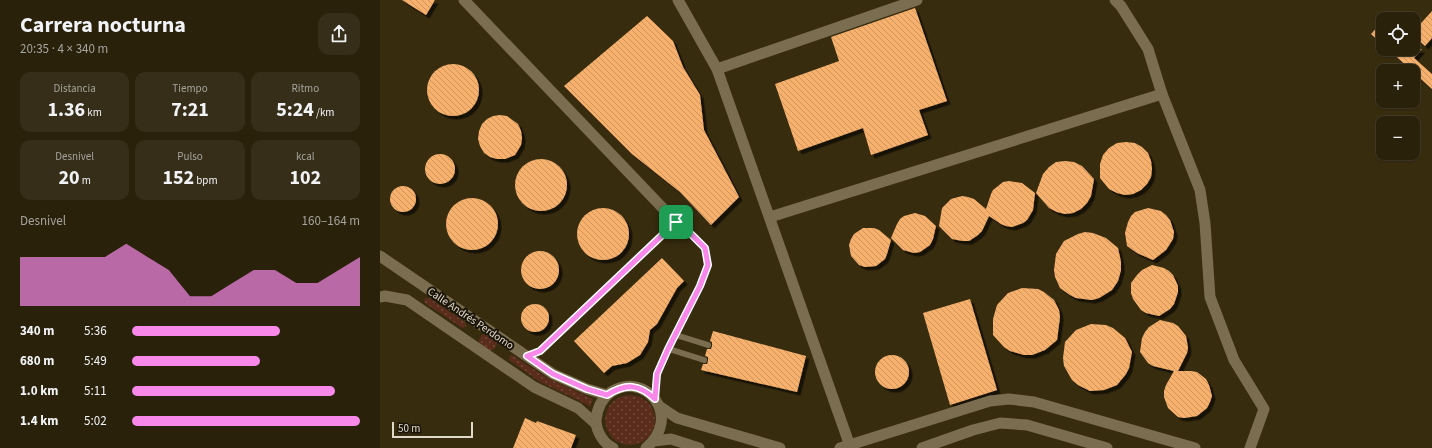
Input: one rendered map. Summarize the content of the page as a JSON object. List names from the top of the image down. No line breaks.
{"streets":{"street":["Calle Andrés Perdomo"]},"scale_bar":"50 m","page":{"heading":["Carrera nocturna","20:35 · 4 × 340 m"],"map_buttons":["+","−"],"stats":[["Distancia","1.36 km"],["Tiempo","7:21"],["Ritmo","5:24 /km"],["Desnivel","20 m"],["Pulso","152 bpm"],["kcal","102"]],"chart":["Desnivel","160–164 m"],"list":[{"name":"340 m","note":"5:36"},{"name":"680 m","note":"5:49"},{"name":"1.0 km","note":"5:11"},{"name":"1.4 km","note":"5:02"}],"scale":"50 m"}}
